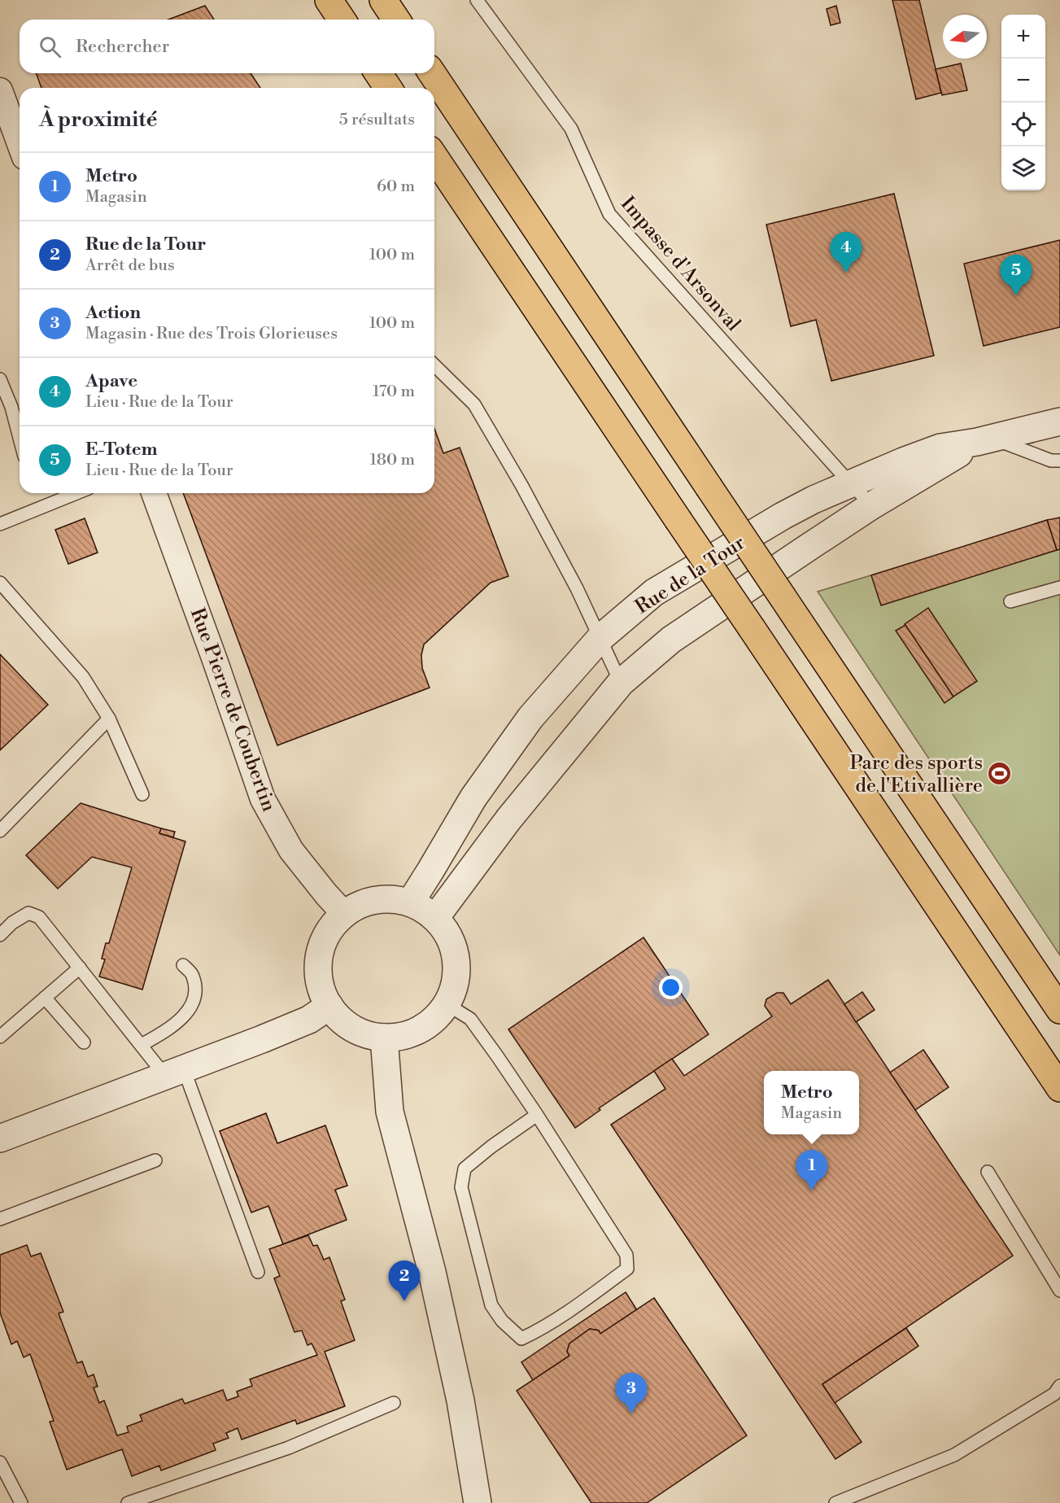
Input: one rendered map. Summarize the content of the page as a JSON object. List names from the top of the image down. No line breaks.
{"streets":{"street":["Rue de la Tour","Rue Pierre de Coubertin"],"lane":["Impasse d'Arsonval"]},"crossings":[["Impasse d'Arsonval","Rue de la Tour"],["Rue de la Tour","Rue Pierre de Coubertin"]],"places":{"sports":["Parc des sports de l'Etivallière"]},"north":"left","page":{"map_buttons":["+","−"],"search":"Rechercher","heading":["À proximité","5 résultats"],"list":[{"mark":"1","name":"Metro","note":"Magasin","value":"60 m"},{"mark":"2","name":"Rue de la Tour","note":"Arrêt de bus","value":"100 m"},{"mark":"3","name":"Action","note":"Magasin · Rue des Trois Glorieuses","value":"100 m"},{"mark":"4","name":"Apave","note":"Lieu · Rue de la Tour","value":"170 m"},{"mark":"5","name":"E-Totem","note":"Lieu · Rue de la Tour","value":"180 m"}],"pins":["4","5","1","2","3"],"popup":["Metro","Magasin"]}}
